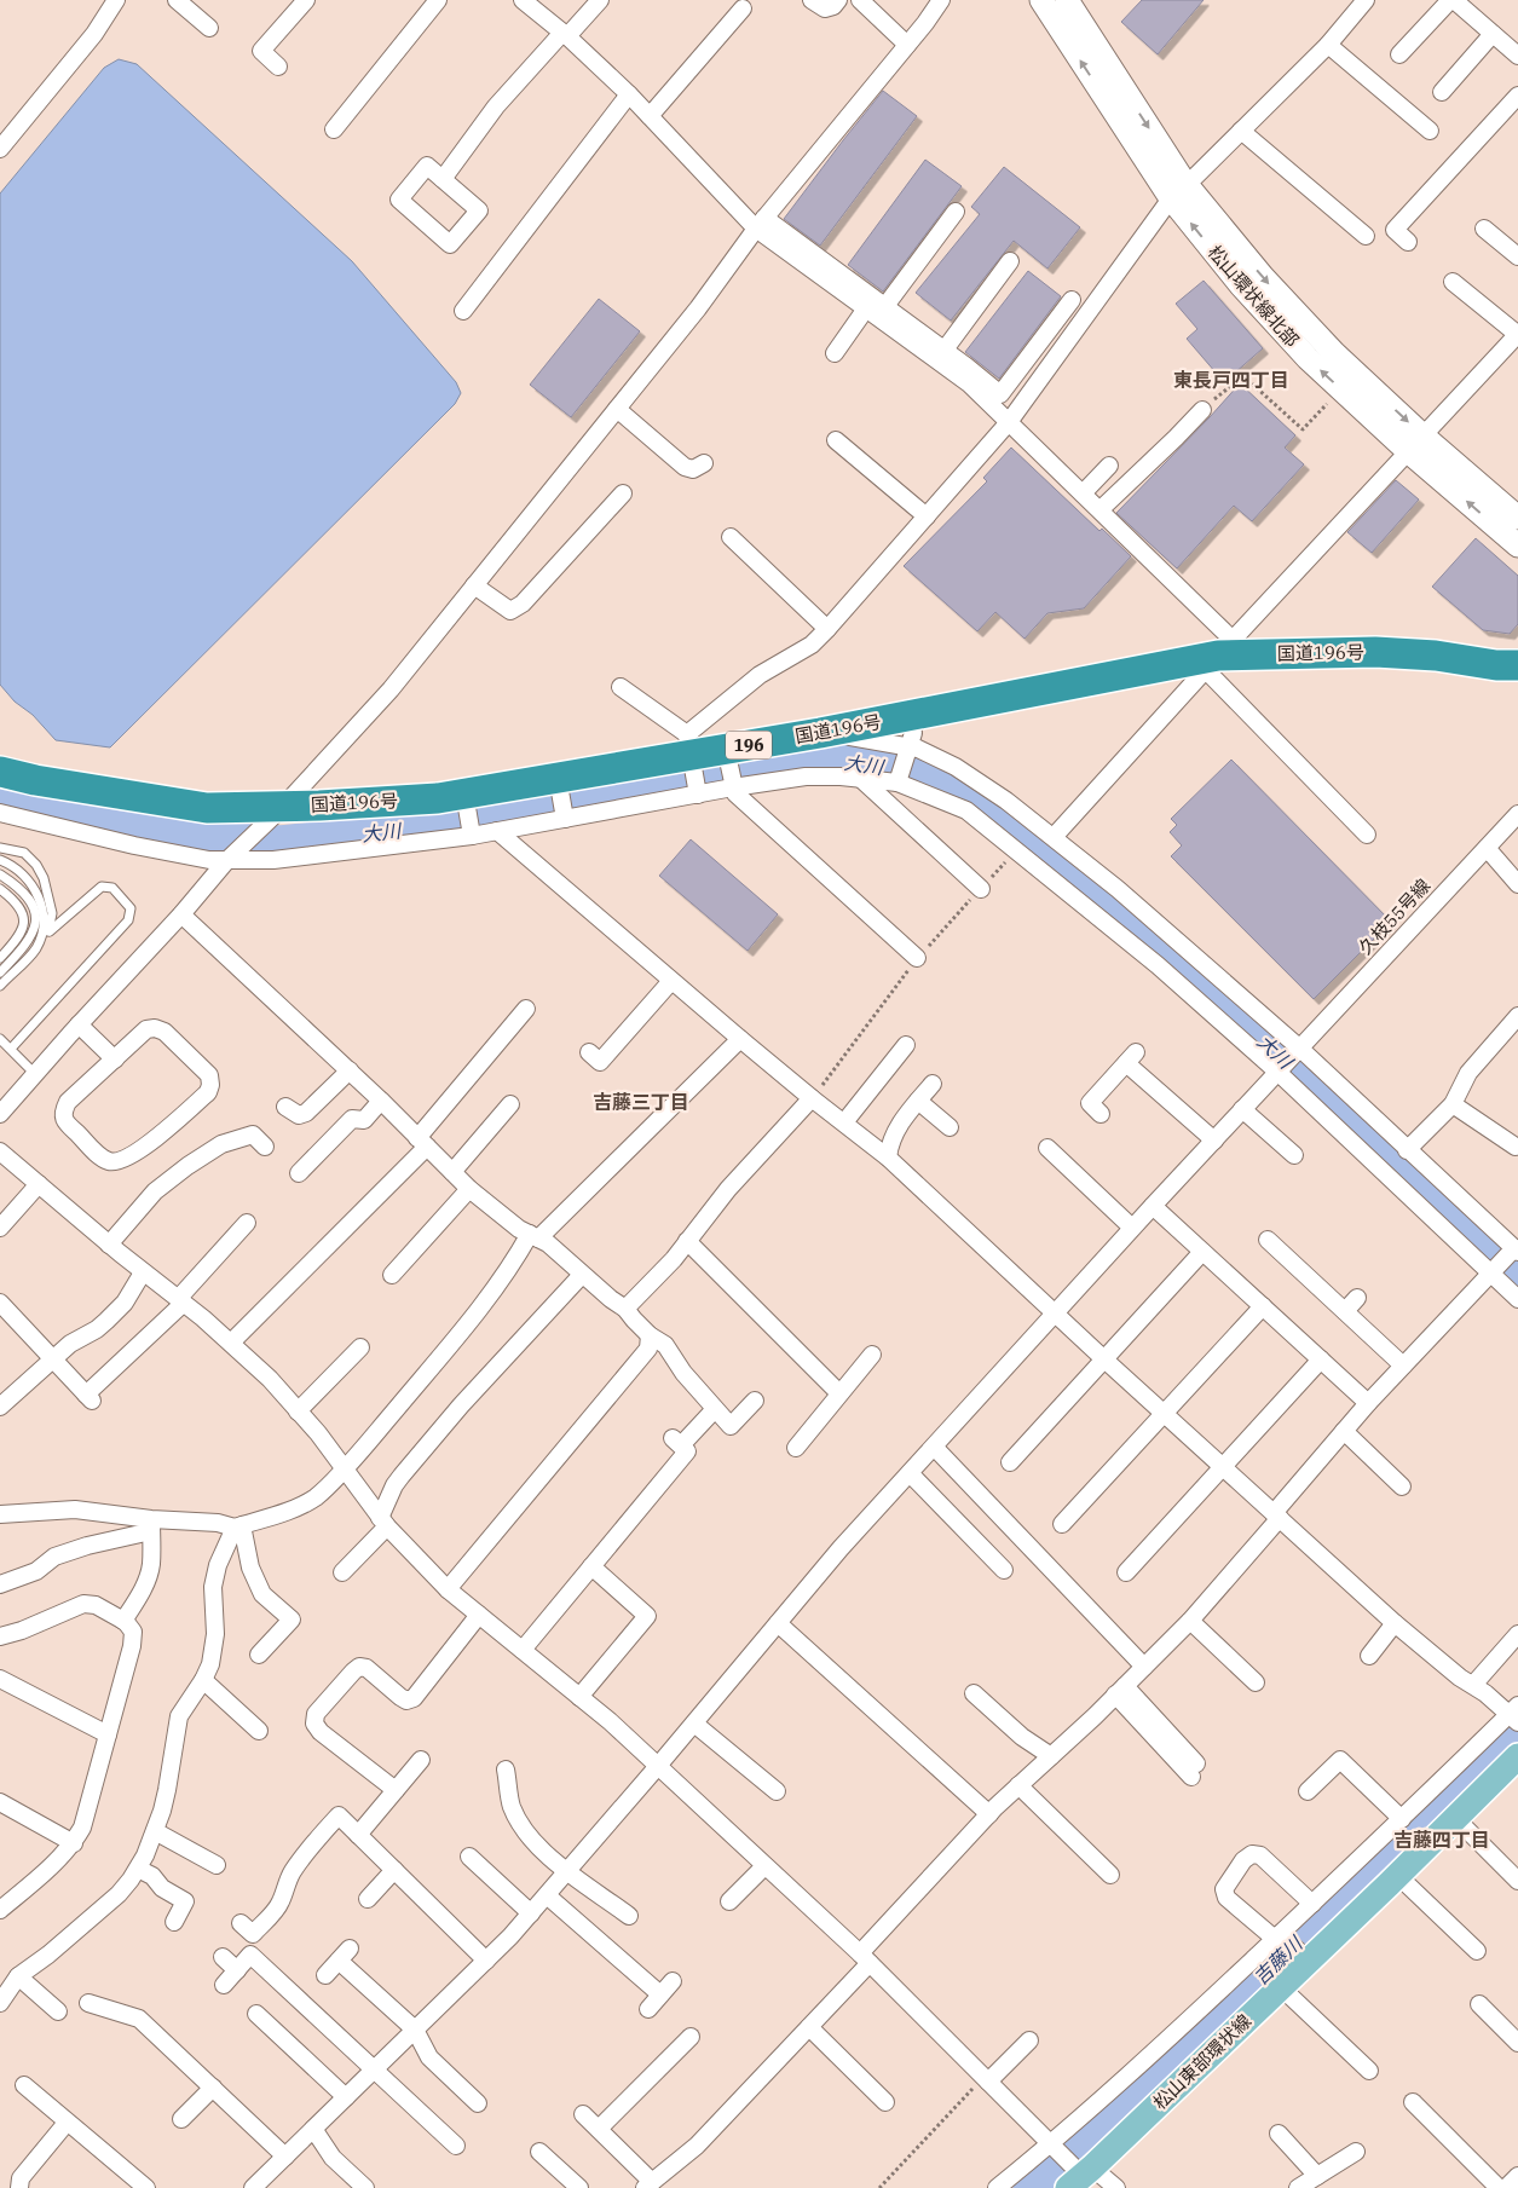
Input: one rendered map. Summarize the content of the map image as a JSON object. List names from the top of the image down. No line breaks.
{"streets":{"highway":["国道196号","196"],"main road":["松山東部環状線"],"street":["松山環状線北部","久枝55号線"]},"districts":["東長戸四丁目","吉藤三丁目","吉藤四丁目"],"water":["大川","吉藤川"]}
